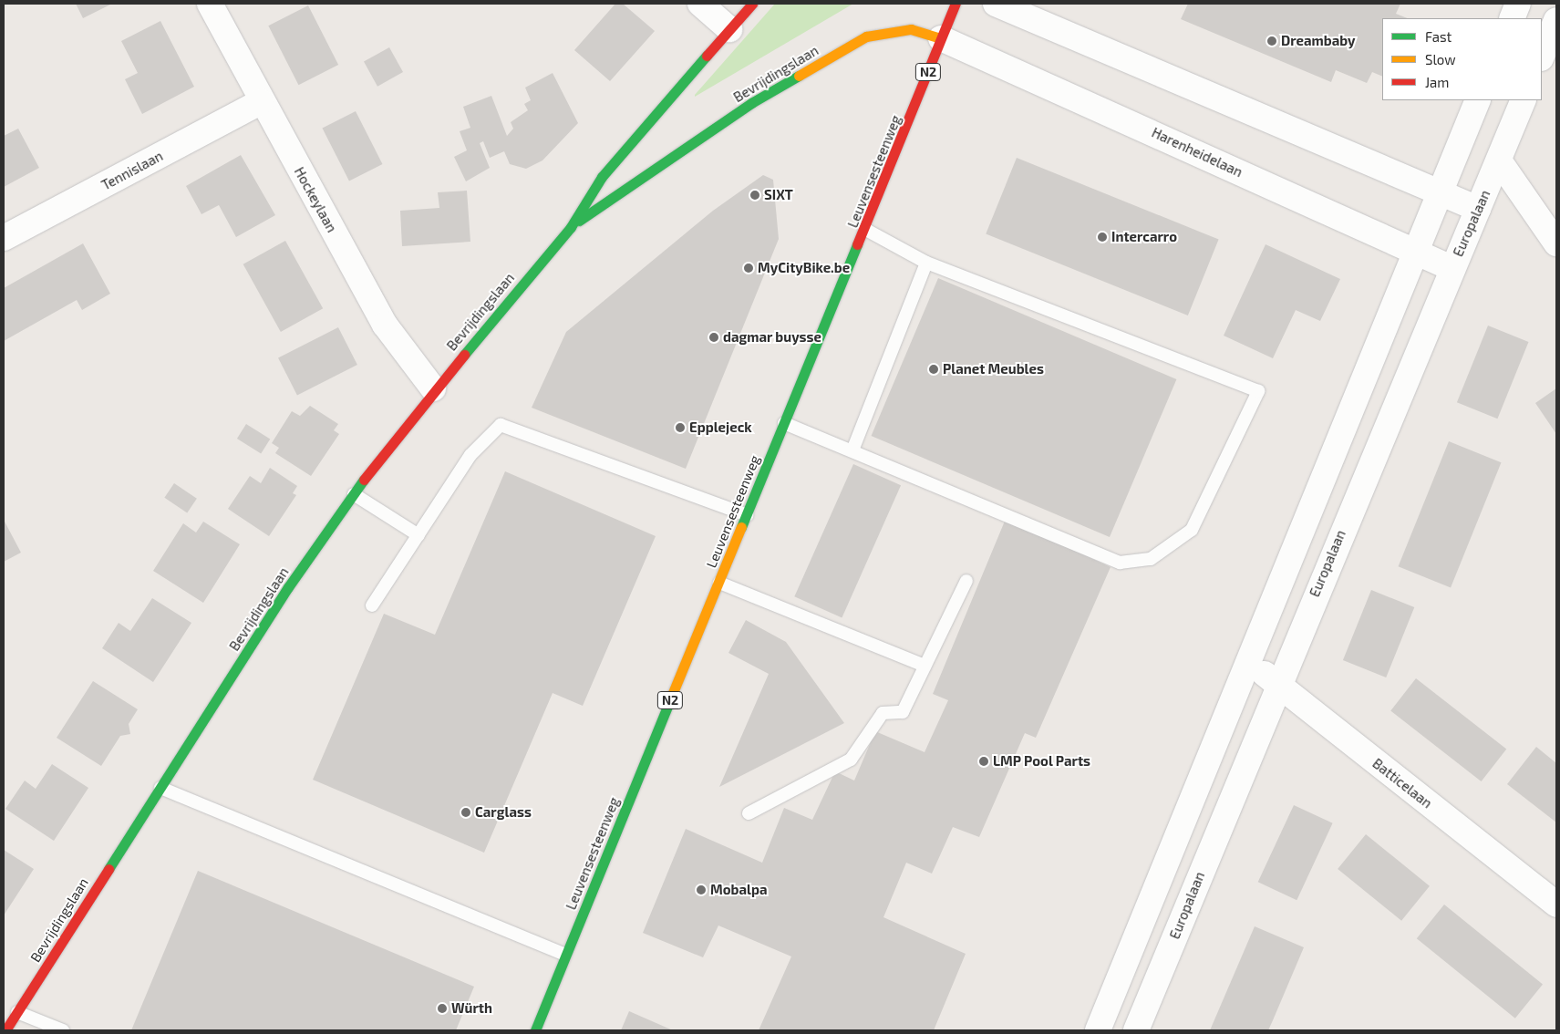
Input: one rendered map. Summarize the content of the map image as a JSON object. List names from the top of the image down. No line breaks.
{"streets":{"street":["N2","Bevrijdingslaan","Harenheidelaan","Tennislaan","Leuvensesteenweg","Hockeylaan","Europalaan","Batticelaan"]},"crossings":[["Bevrijdingslaan","Harenheidelaan"],["Bevrijdingslaan","Leuvensesteenweg"],["Bevrijdingslaan","Hockeylaan"],["Harenheidelaan","Leuvensesteenweg"],["Harenheidelaan","Europalaan"],["Tennislaan","Hockeylaan"],["Europalaan","Batticelaan"]],"places":["Dreambaby","SIXT","Intercarro","MyCityBike.be","dagmar buysse","Planet Meubles","Epplejeck","LMP Pool Parts","Carglass","Mobalpa","Würth"],"legend":["Fast","Slow","Jam"]}
